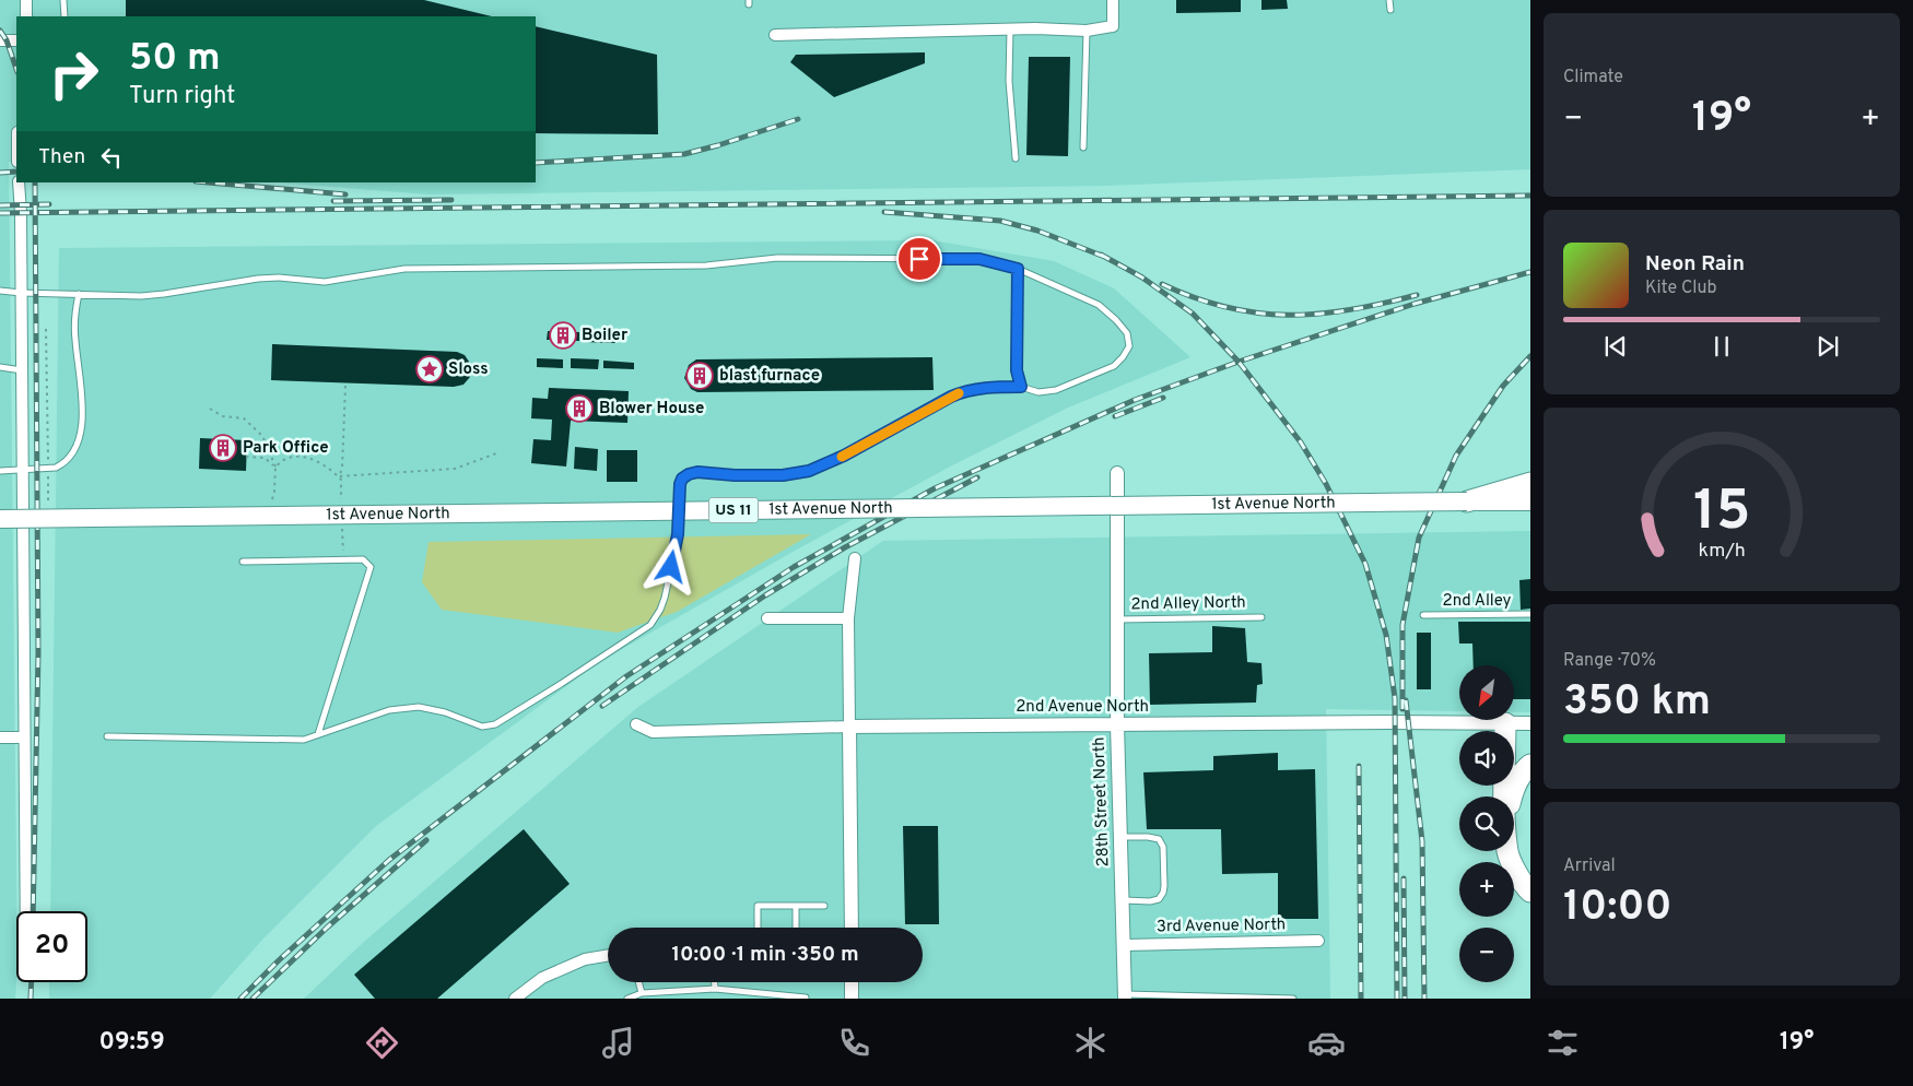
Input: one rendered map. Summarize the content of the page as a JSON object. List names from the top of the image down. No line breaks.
{"streets":{"main road":["1st Avenue North","US 11"],"street":["2nd Avenue North","28th Street North","3rd Avenue North"],"lane":["2nd Alley","2nd Alley North"]},"crossings":[["2nd Alley North","28th Street North"],["2nd Avenue North","28th Street North"],["28th Street North","3rd Avenue North"]],"places":{"building":["Boiler","blast furnace","Blower House","Park Office"],"place":["Sloss"]},"north":"bottom left","page":{"tile":["Climate",["Range · 70%","350 km"],["Arrival","10:00"]],"turn":["50 m","Turn right"],"heat":["−","19°","+"],"then":"Then","song":["Neon Rain","Kite Club"],"map_buttons":["+","−"],"limit":"20","trip":"10:00 · 1 min · 350 m","tabs":["09:59","19°"],"gauge":["15","km/h"]}}
